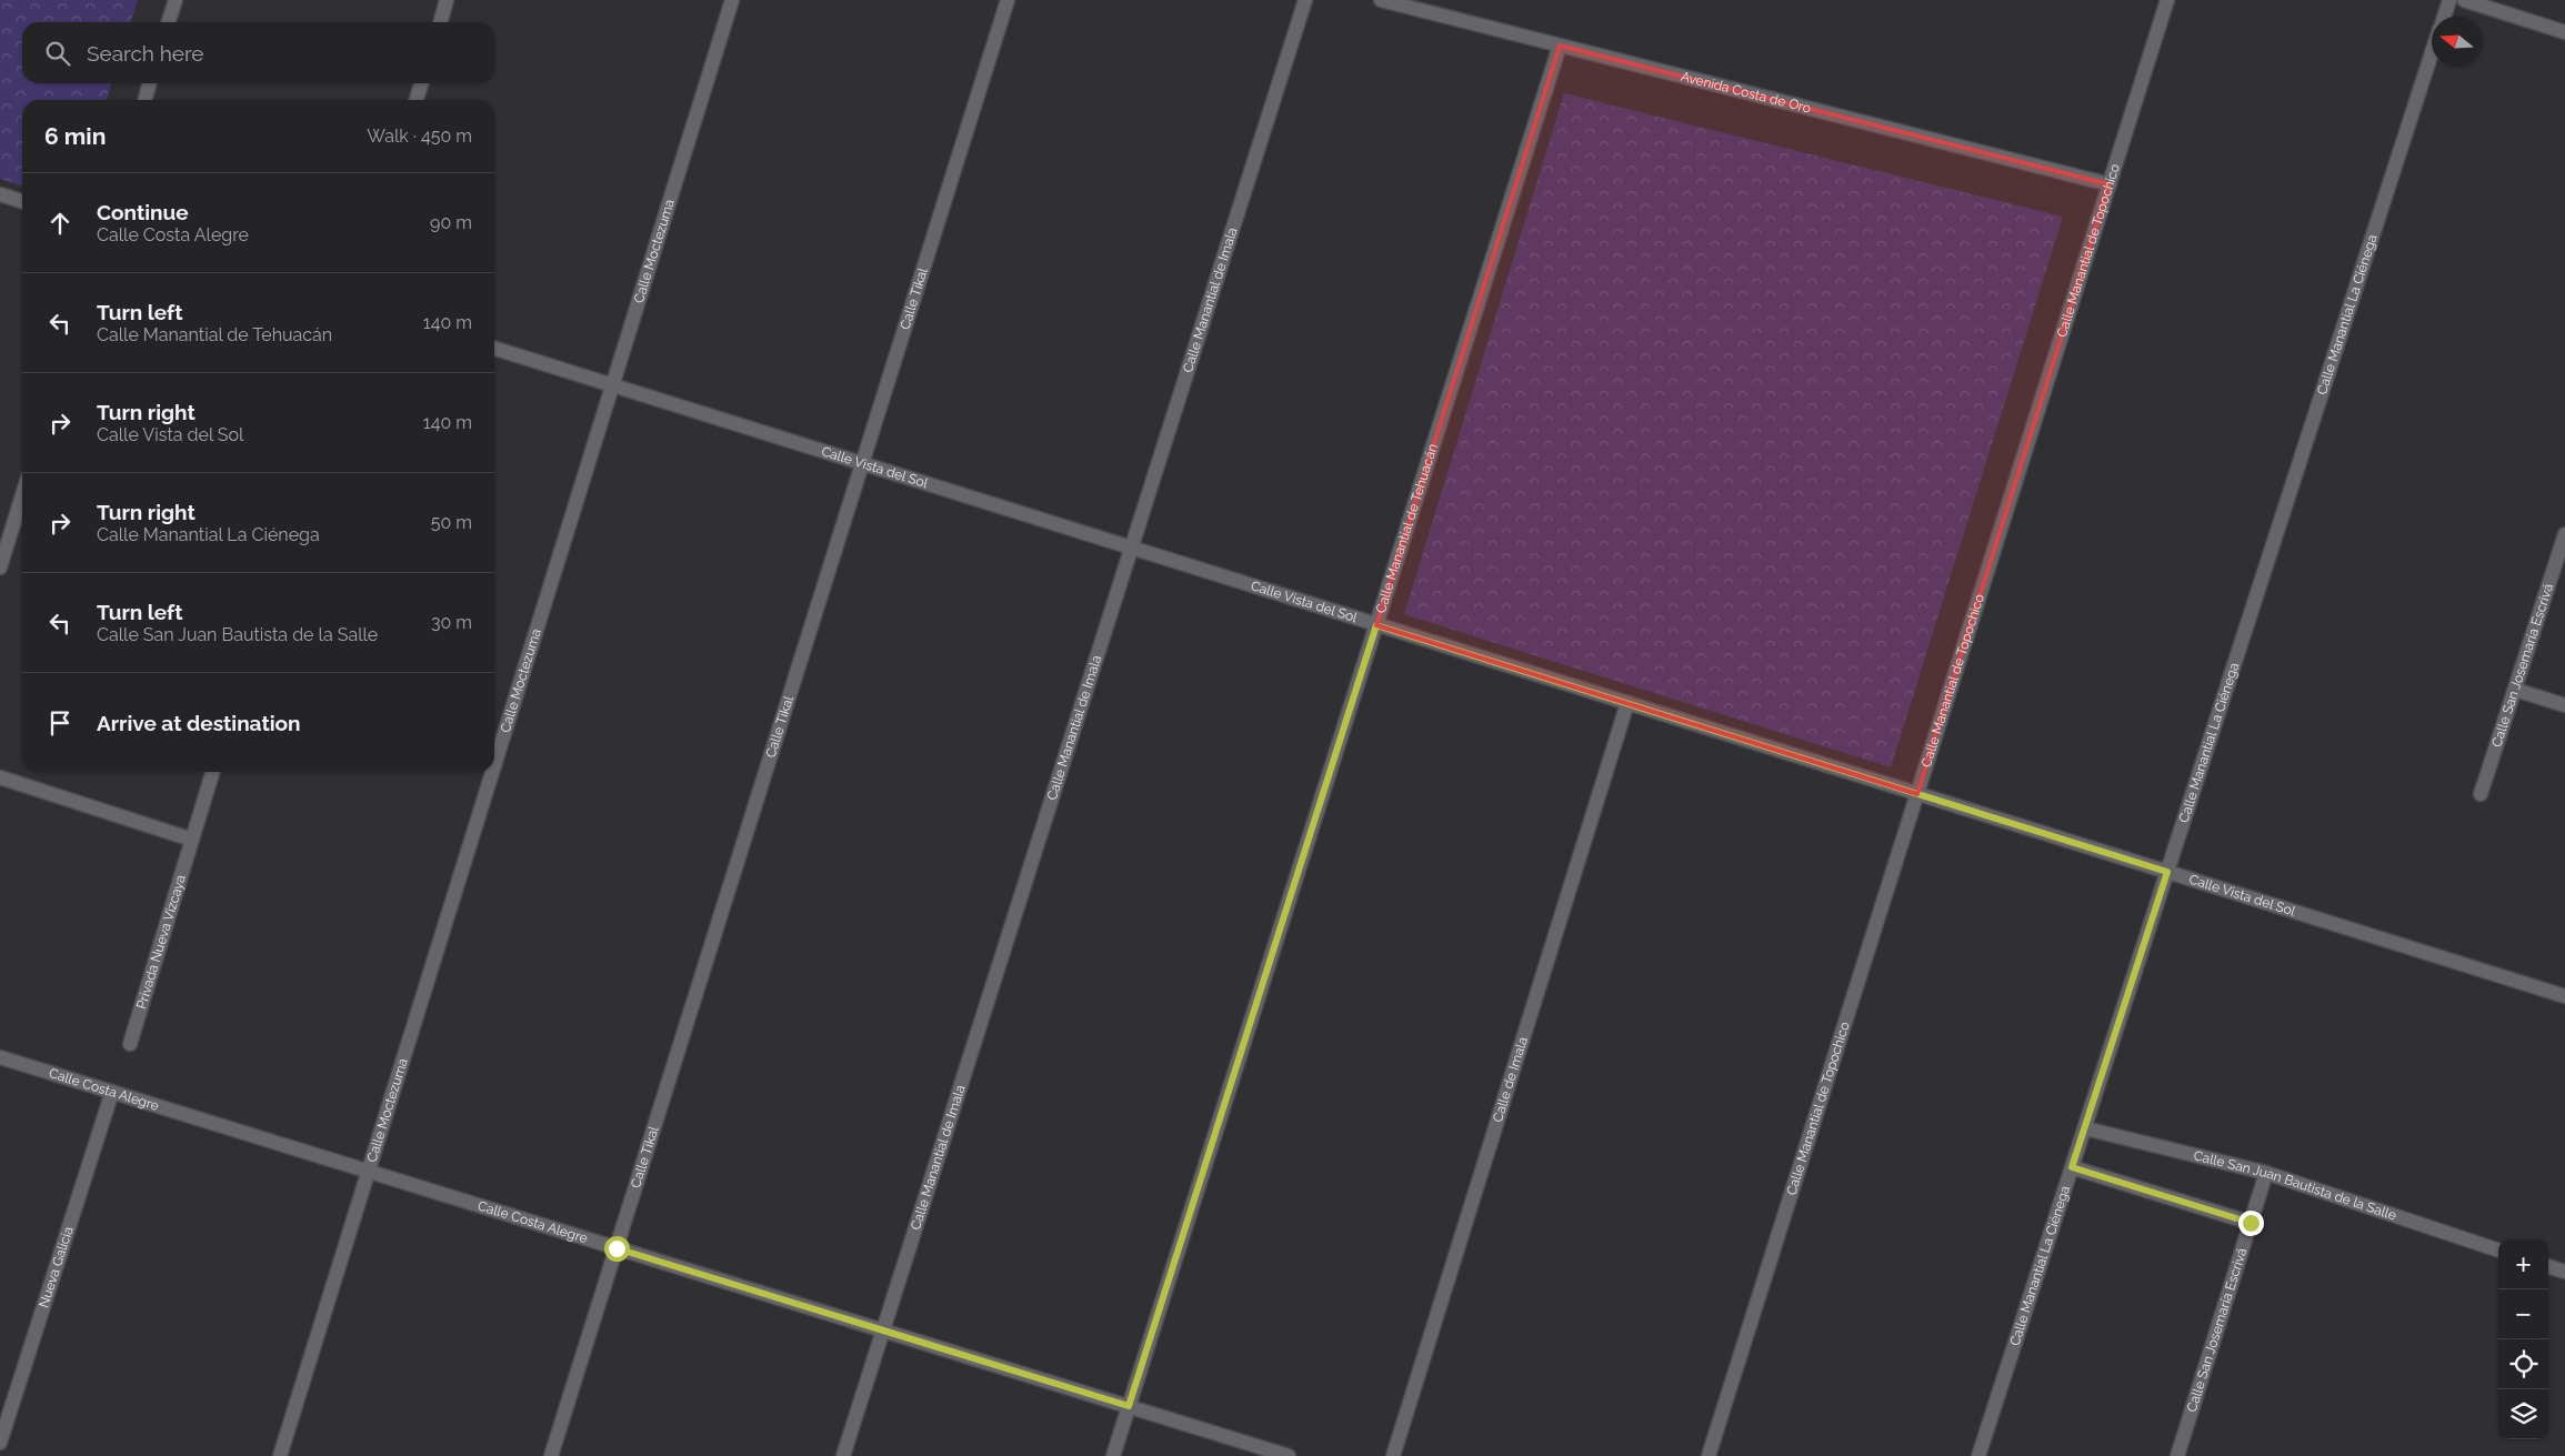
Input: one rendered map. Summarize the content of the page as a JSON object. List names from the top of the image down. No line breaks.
{"streets":{"street":["Avenida Costa de Oro","Calle Moctezuma","Calle Manantial de Topochico","Calle Tikal","Calle Manantial de Imala","Calle Manantial La Ciénega","Calle Vista del Sol","Calle Manantial de Tehuacán","Calle San Josemaría Escrivá","Privada Nueva Vizcaya","Calle de Imala","Calle Costa Alegre","Calle San Juan Bautista de la Salle","Nueva Galicia"]},"crossings":[["Avenida Costa de Oro","Calle Manantial de Topochico"],["Avenida Costa de Oro","Calle Manantial de Tehuacán"],["Calle Moctezuma","Calle Vista del Sol"],["Calle Moctezuma","Calle Costa Alegre"],["Calle Manantial de Topochico","Calle Vista del Sol"],["Calle Tikal","Calle Vista del Sol"],["Calle Tikal","Calle Costa Alegre"],["Calle Manantial de Imala","Calle Vista del Sol"],["Calle Manantial de Imala","Calle Costa Alegre"],["Calle Manantial La Ciénega","Calle Vista del Sol"],["Calle Manantial La Ciénega","Calle San Juan Bautista de la Salle"],["Calle Vista del Sol","Calle Manantial de Tehuacán"],["Calle Vista del Sol","Calle de Imala"],["Calle Manantial de Tehuacán","Calle Costa Alegre"],["Calle San Josemaría Escrivá","Calle San Juan Bautista de la Salle"],["Calle Costa Alegre","Nueva Galicia"]],"north":"left","page":{"search":"Search here","heading":["6 min","Walk · 450 m"],"list":[["Continue","Calle Costa Alegre","90 m"],["Turn left","Calle Manantial de Tehuacán","140 m"],["Turn right","Calle Vista del Sol","140 m"],["Turn right","Calle Manantial La Ciénega","50 m"],["Turn left","Calle San Juan Bautista de la Salle","30 m"],"Arrive at destination"],"map_buttons":["+","−"]}}
